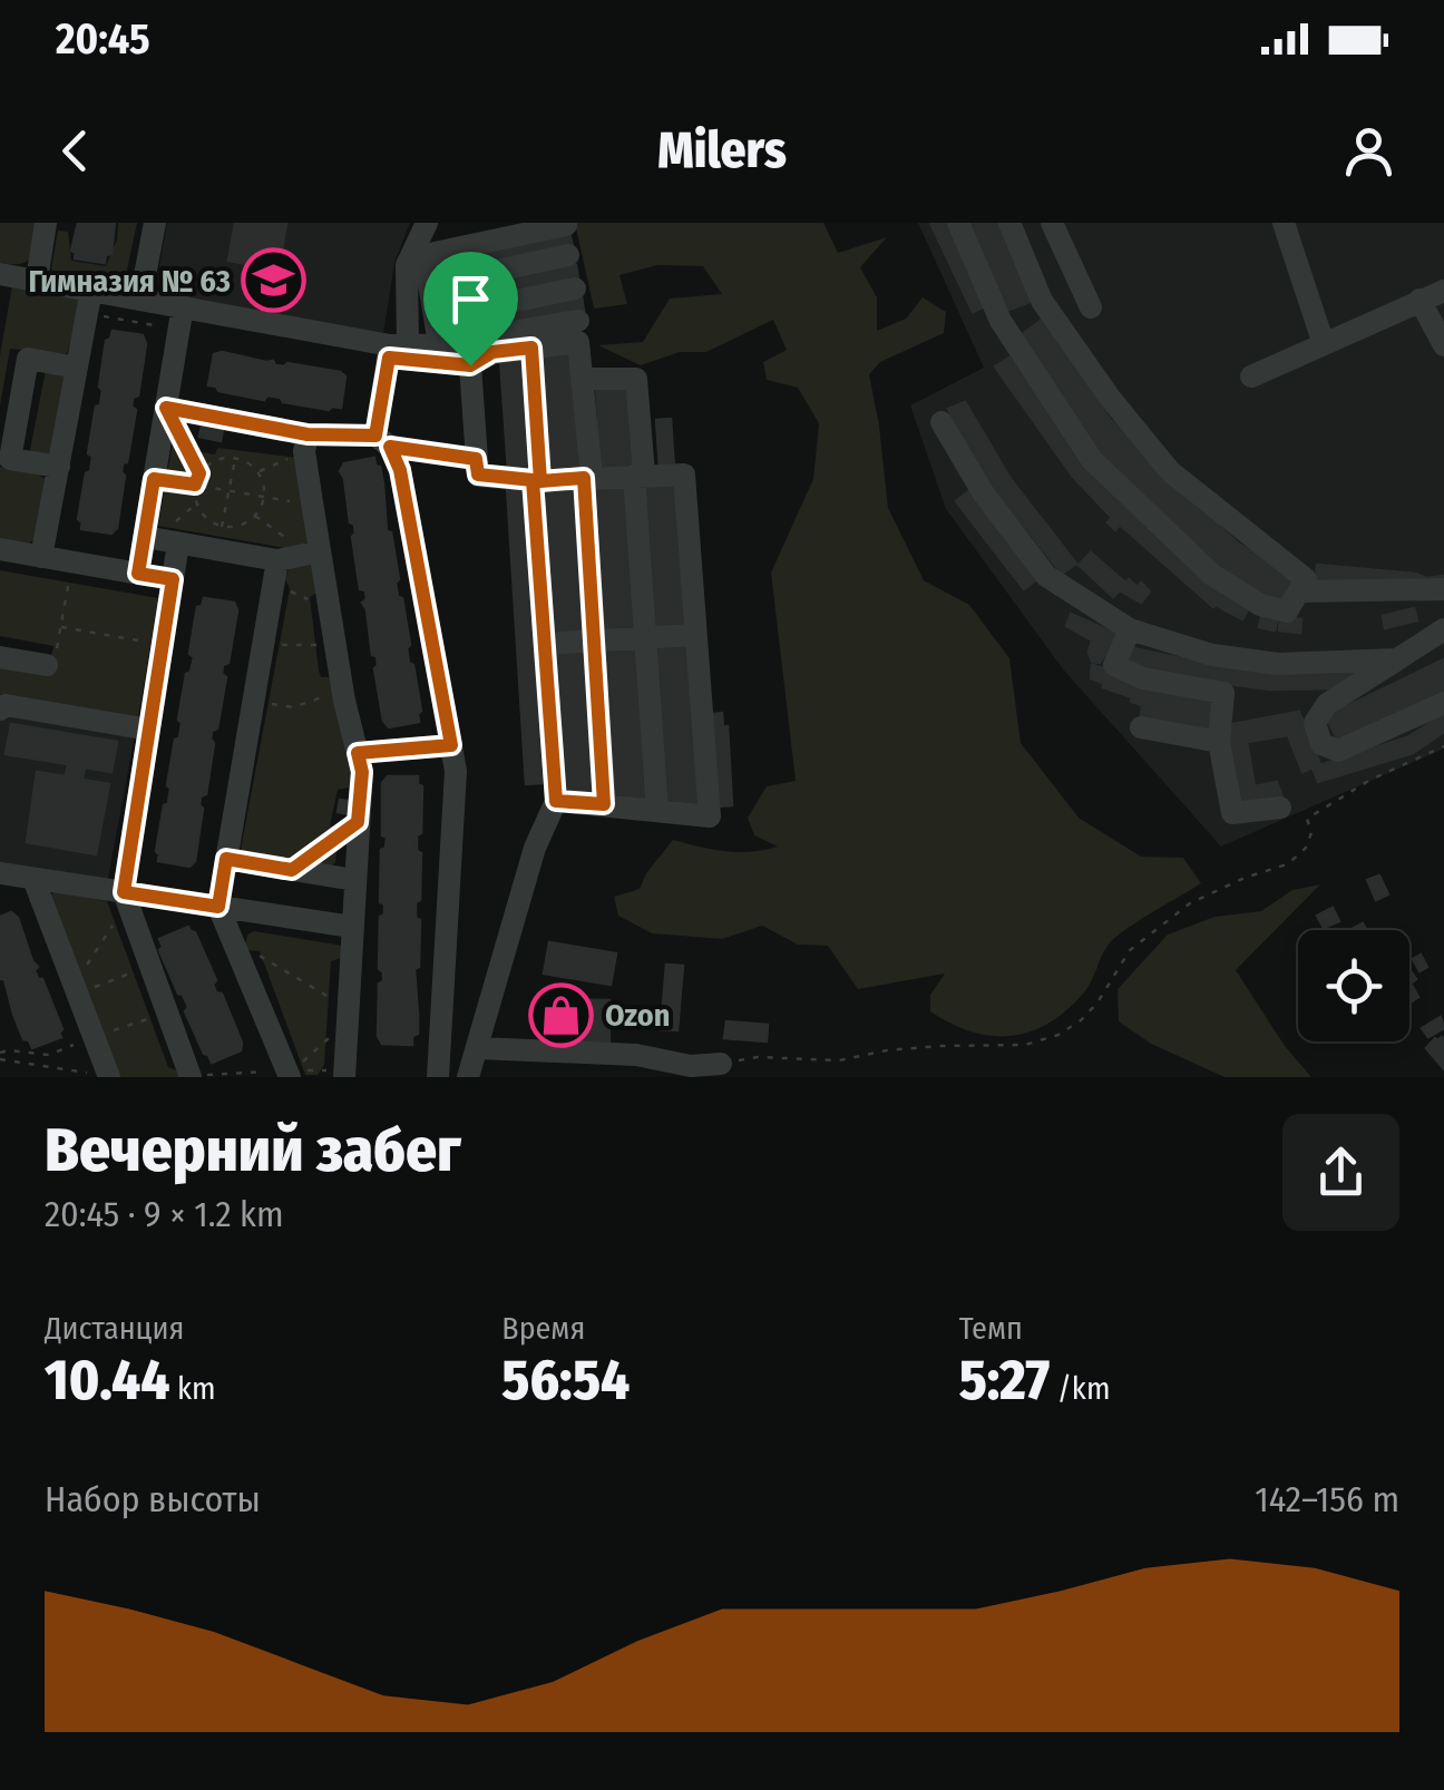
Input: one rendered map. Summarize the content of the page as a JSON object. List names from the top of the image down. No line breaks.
{"places":{"school or university":["Гимназия № 63"],"shop":["Ozon"]},"page":{"status":"20:45","header":"Milers","heading":["Вечерний забег","20:45 · 9 × 1.2 km"],"stats":[["Дистанция","10.44 km"],["Время","56:54"],["Темп","5:27 /km"]],"chart":["Набор высоты","142–156 m"]}}
